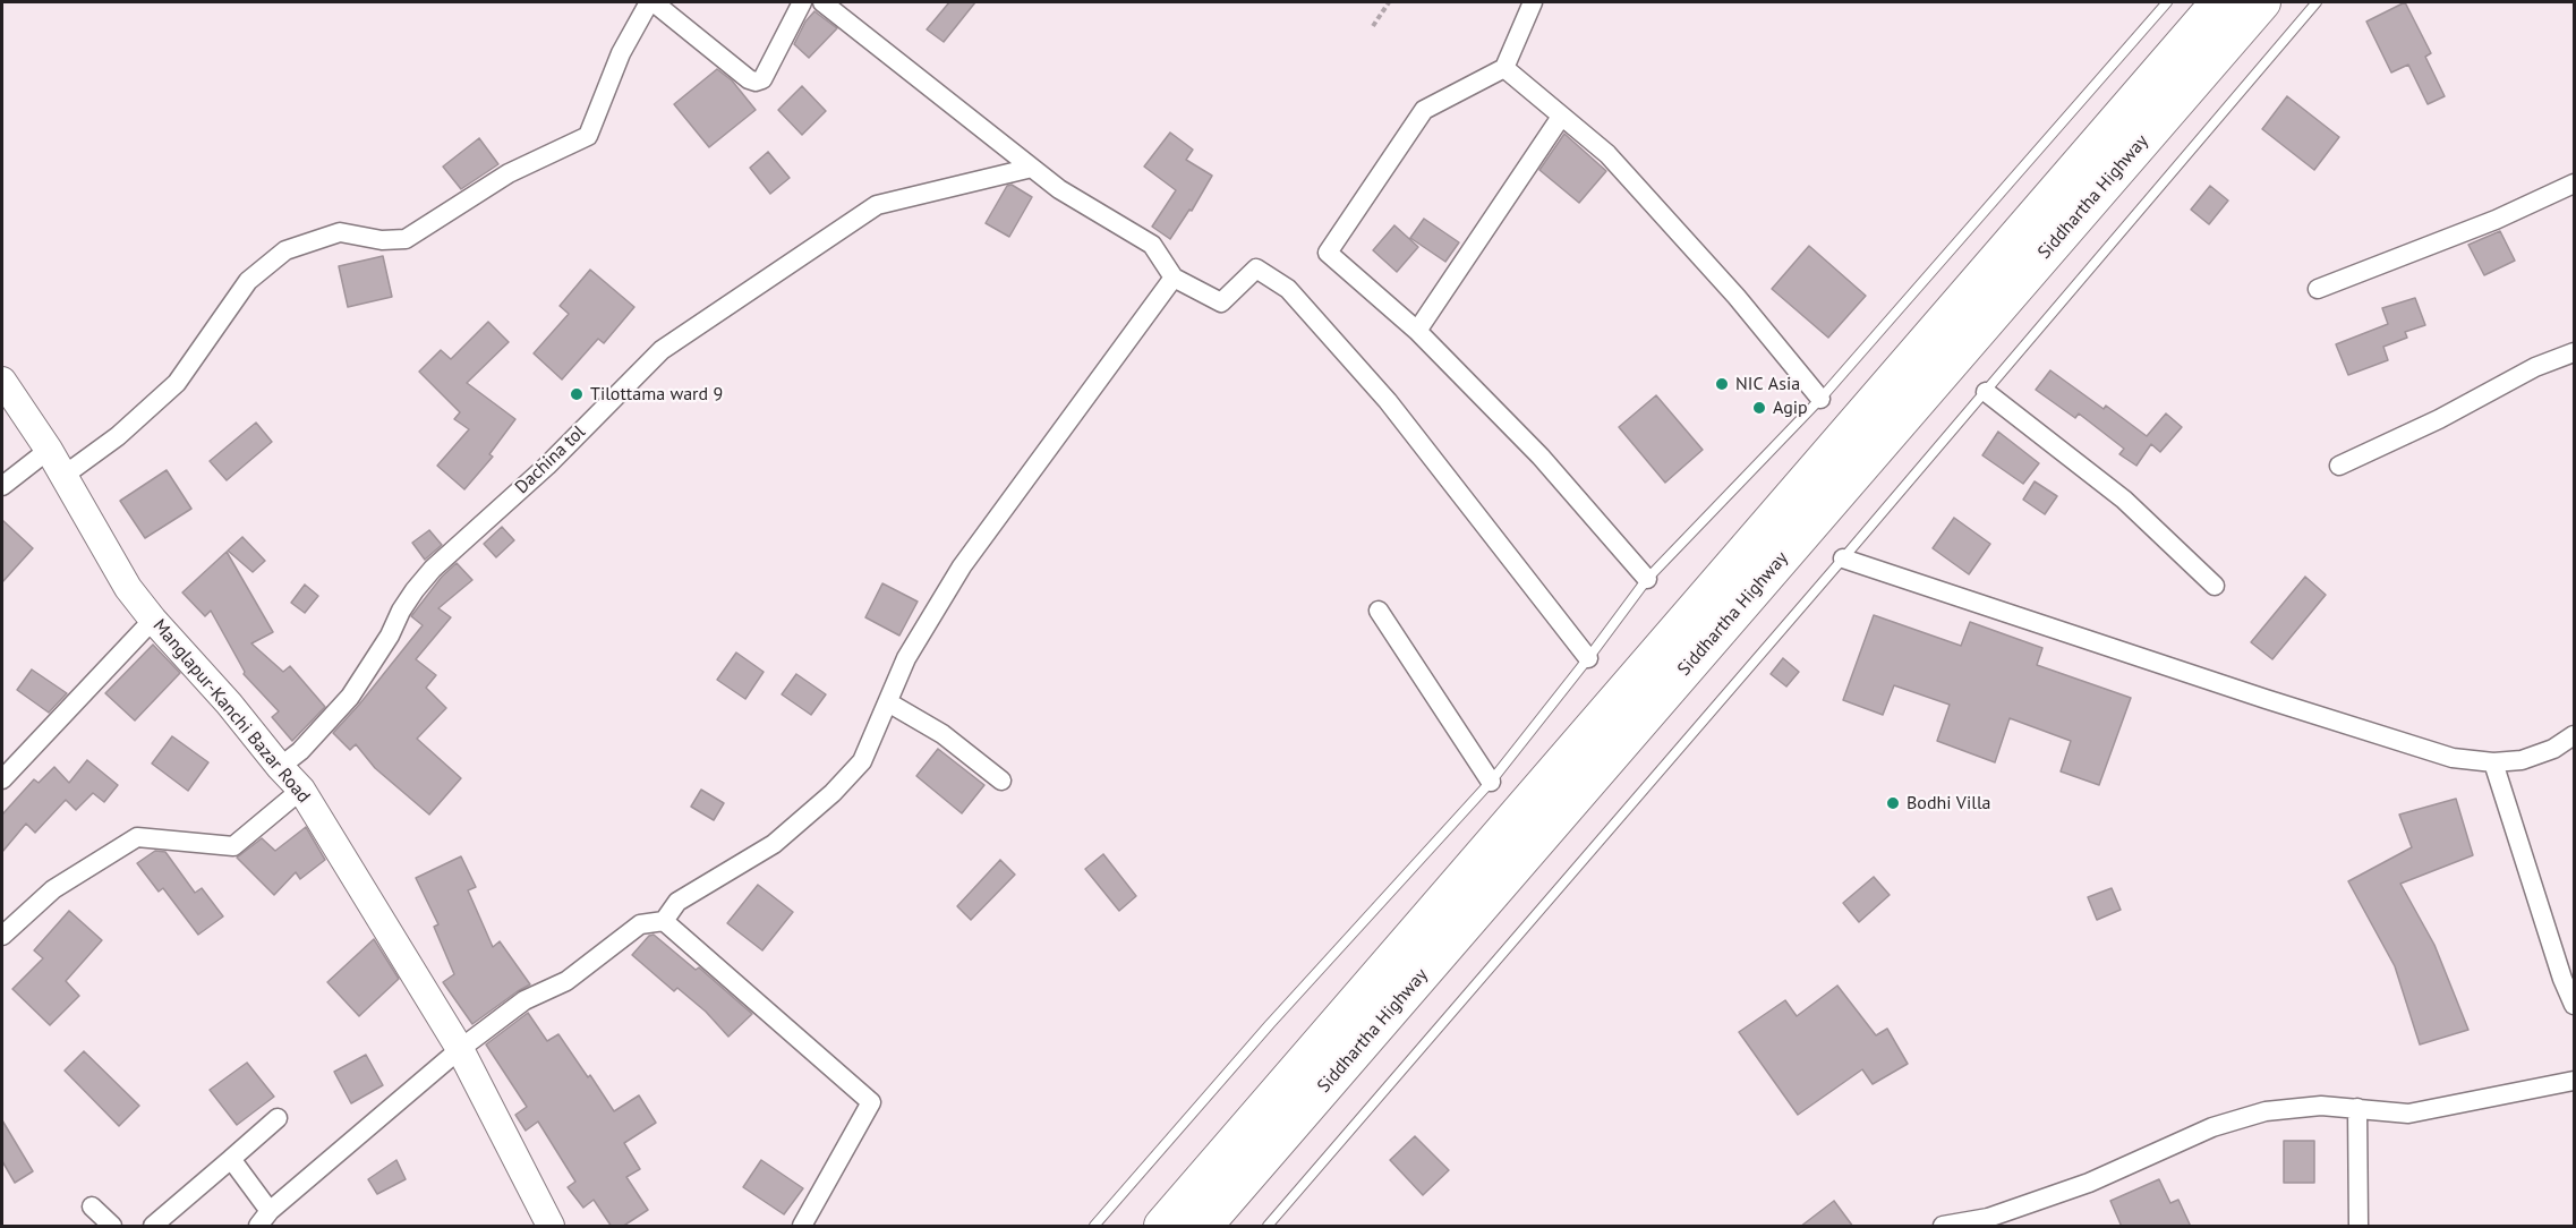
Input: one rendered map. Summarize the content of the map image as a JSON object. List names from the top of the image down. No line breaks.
{"streets":{"highway":["Siddhartha Highway"],"street":["Dachina tol","Manglapur-Kanchi Bazar Road"]},"crossings":[["Dachina tol","Manglapur-Kanchi Bazar Road"]],"places":["NIC Asia","Tilottama ward 9","Agip","Bodhi Villa"]}
